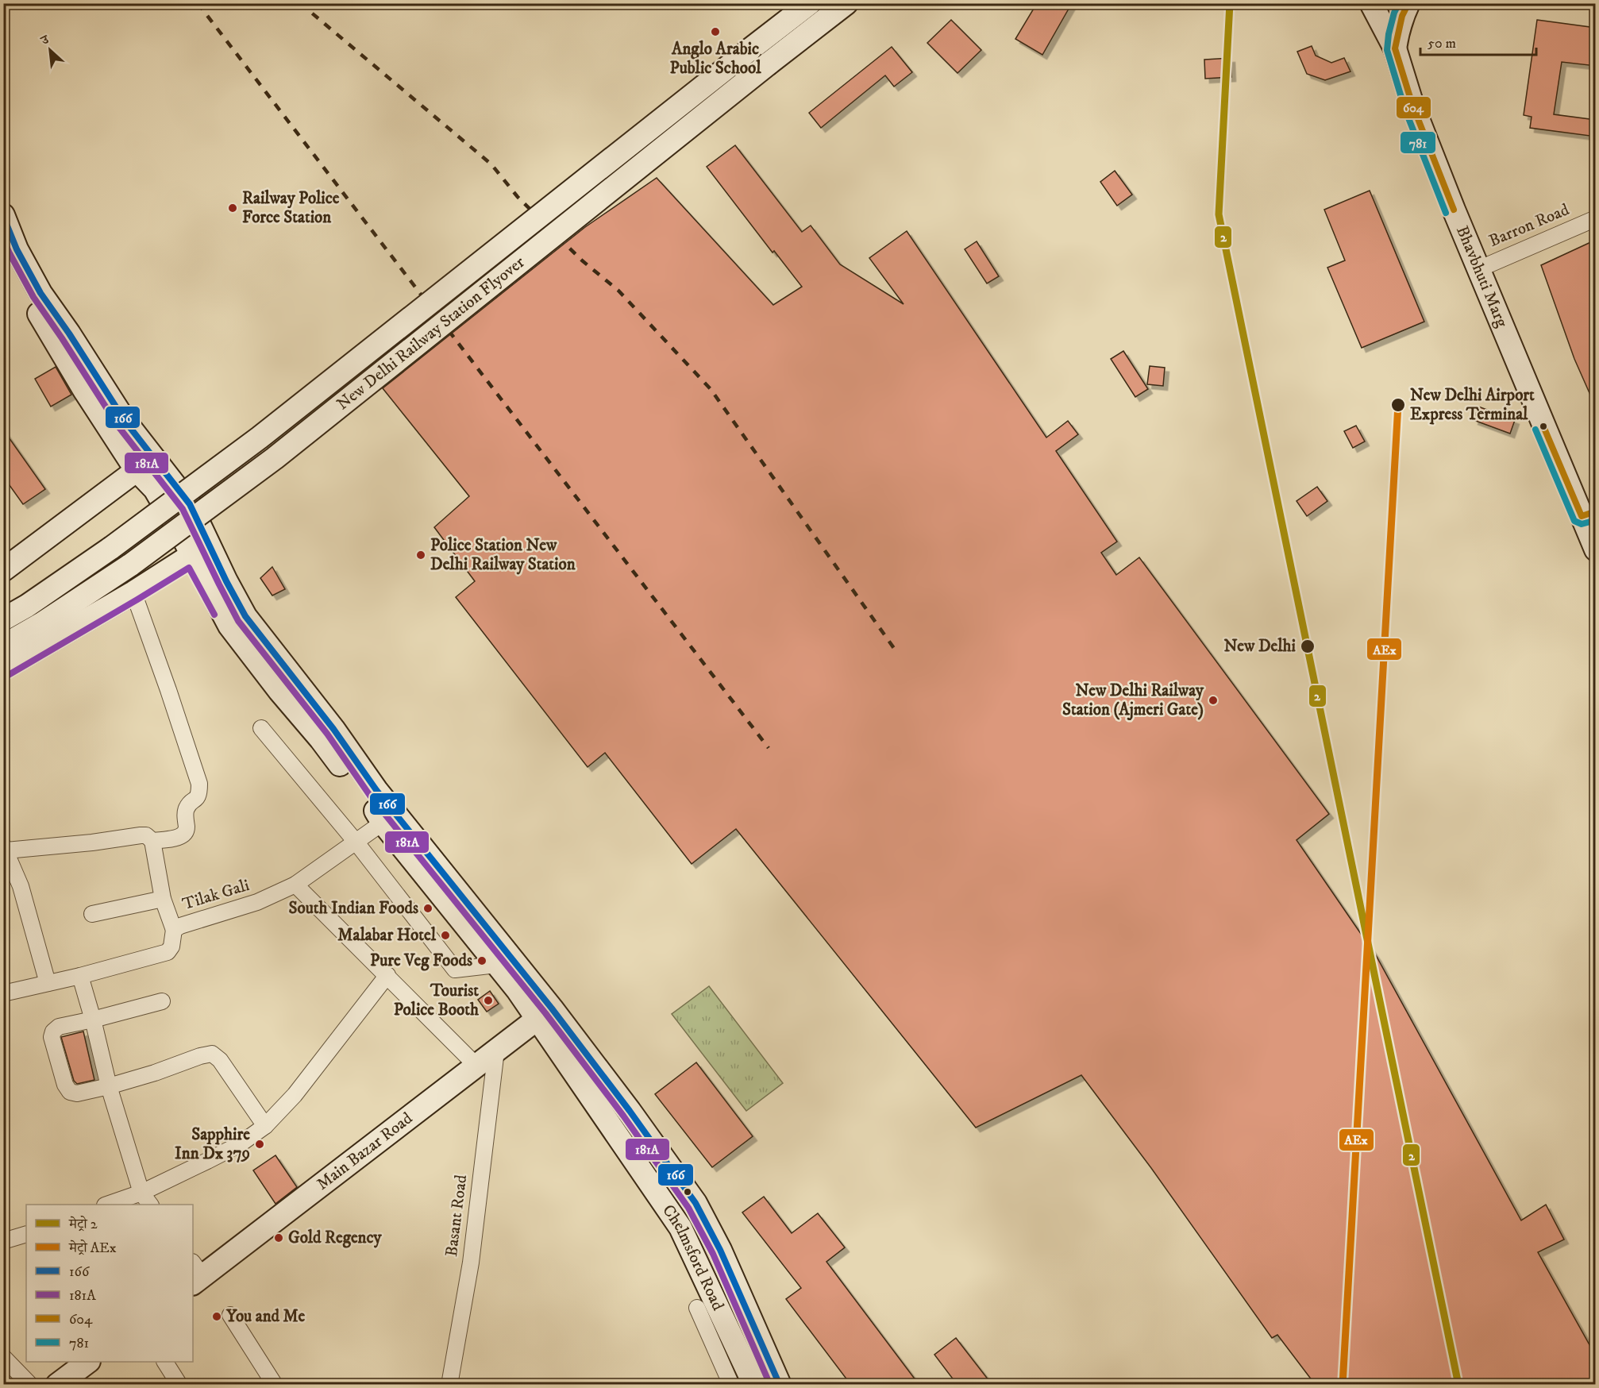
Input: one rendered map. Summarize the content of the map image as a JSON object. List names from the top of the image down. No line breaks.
{"streets":{"main road":["Bhavbhuti Marg","New Delhi Railway Station Flyover","Main Bazar Road","Chelmsford Road"],"street":["Barron Road","Tilak Gali","Basant Road"]},"crossings":[["Barron Road","Bhavbhuti Marg"],["Main Bazar Road","Basant Road"],["Main Bazar Road","Chelmsford Road"]],"places":["Anglo Arabic Public School","Railway Police Force Station","New Delhi Airport Express Terminal","Police Station New Delhi Railway Station","New Delhi","New Delhi Railway Station (Ajmeri Gate)","South Indian Foods","Malabar Hotel","Pure Veg Foods","Tourist Police Booth","Sapphire Inn Dx 379","Gold Regency","You and Me"],"lines":["metro line 2","transit line 604","transit line 781","transit line 166","transit line 181A","metro line AEx"],"legend":["मेट्रो 2","मेट्रो AEx","166","181A","604","781"],"scale_bar":"50 m","north":"top left"}
